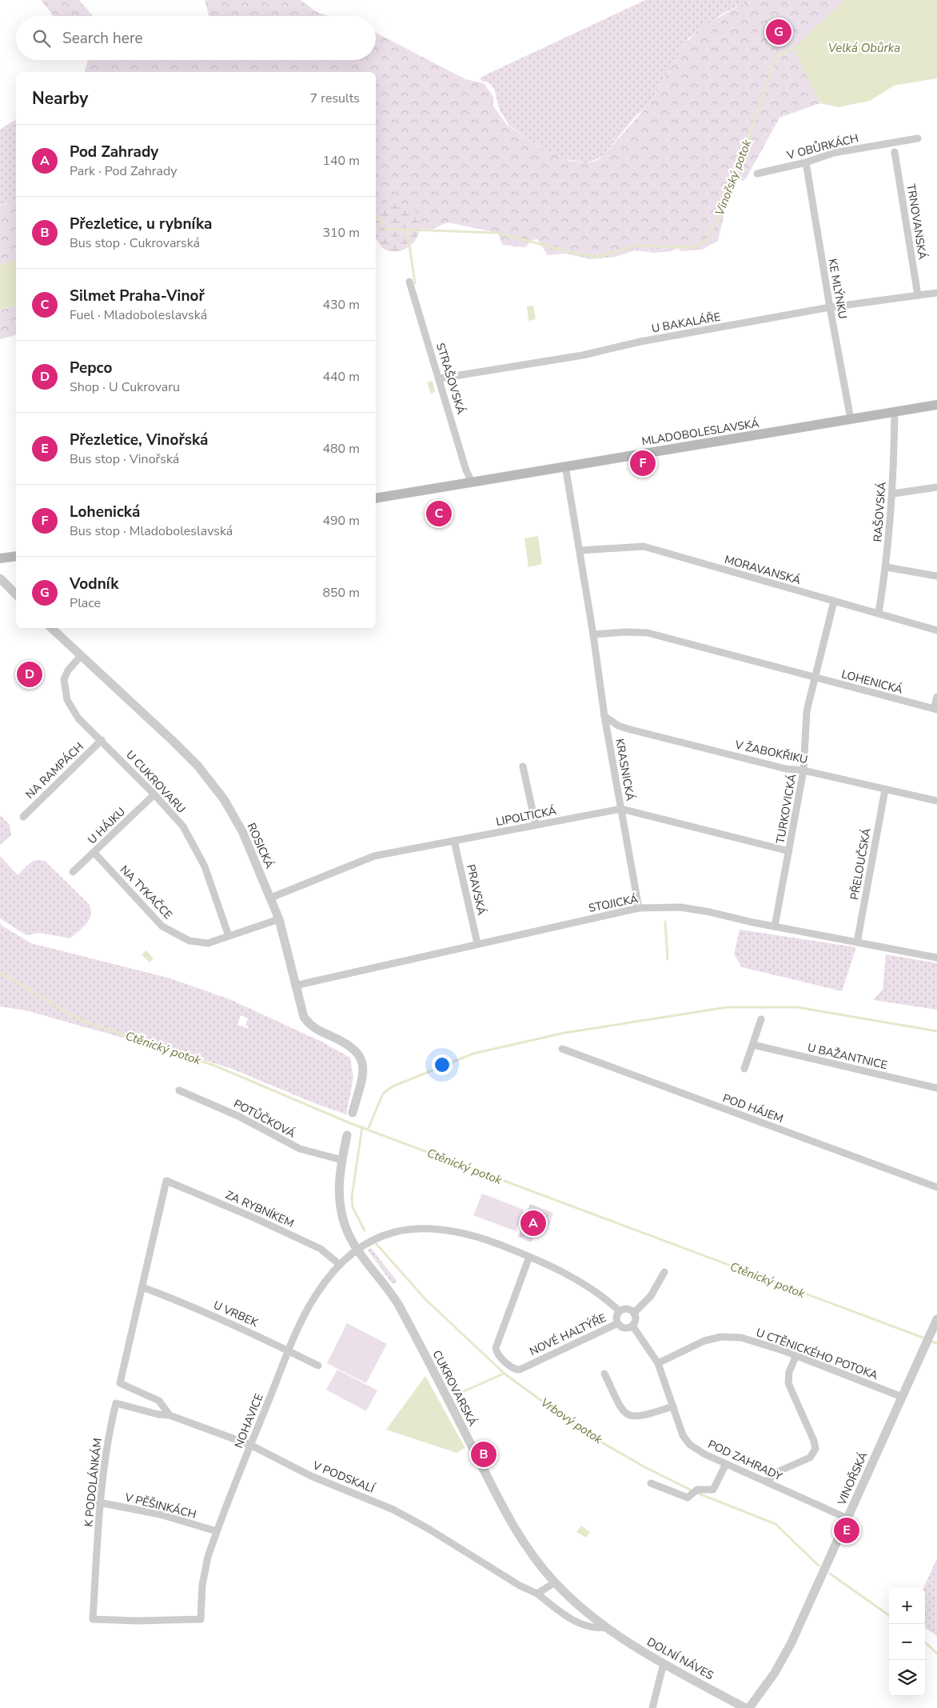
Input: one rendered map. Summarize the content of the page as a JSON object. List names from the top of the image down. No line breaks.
{"streets":{"main road":["MLADOBOLESLAVSKÁ"],"street":["V OBŮRKÁCH","TRNOVANSKÁ","KE MLÝNKU","U BAKALÁŘE","STRAŠOVSKÁ","RAŠOVSKÁ","MORAVANSKÁ","LOHENICKÁ","V ŽABOKŘIKU","KRASNICKÁ","NA RAMPÁCH","U CUKROVARU","TURKOVICKÁ","LIPOLTICKÁ","U HÁJKU","ROSICKÁ","PŘELOUČSKÁ","PRAVSKÁ","NA TYKAČCE","STOJICKÁ","U BAŽANTNICE","POD HÁJEM","POTŮČKOVÁ","ZA RYBNÍKEM","U VRBEK","NOVÉ HALTÝŘE","U CTĚNICKÉHO POTOKA","CUKROVARSKÁ","NOHAVICE","POD ZAHRADY","V PODSKALÍ","VINOŘSKÁ","K PODOLÁNKÁM","V PĚŠINKÁCH","DOLNÍ NÁVES"]},"crossings":[["V OBŮRKÁCH","KE MLÝNKU"],["TRNOVANSKÁ","U BAKALÁŘE"],["KE MLÝNKU","U BAKALÁŘE"],["KE MLÝNKU","MLADOBOLESLAVSKÁ"],["U BAKALÁŘE","STRAŠOVSKÁ"],["STRAŠOVSKÁ","MLADOBOLESLAVSKÁ"],["MLADOBOLESLAVSKÁ","RAŠOVSKÁ"],["RAŠOVSKÁ","MORAVANSKÁ"],["MORAVANSKÁ","TURKOVICKÁ"],["LOHENICKÁ","KRASNICKÁ"],["LOHENICKÁ","TURKOVICKÁ"],["V ŽABOKŘIKU","KRASNICKÁ"],["V ŽABOKŘIKU","TURKOVICKÁ"],["V ŽABOKŘIKU","PŘELOUČSKÁ"],["KRASNICKÁ","LIPOLTICKÁ"],["KRASNICKÁ","STOJICKÁ"],["NA RAMPÁCH","U CUKROVARU"],["U CUKROVARU","U HÁJKU"],["U CUKROVARU","ROSICKÁ"],["U CUKROVARU","NA TYKAČCE"],["TURKOVICKÁ","LIPOLTICKÁ"],["TURKOVICKÁ","STOJICKÁ"],["LIPOLTICKÁ","ROSICKÁ"],["LIPOLTICKÁ","PRAVSKÁ"],["U HÁJKU","NA TYKAČCE"],["ROSICKÁ","NA TYKAČCE"],["ROSICKÁ","STOJICKÁ"],["PŘELOUČSKÁ","STOJICKÁ"],["PRAVSKÁ","STOJICKÁ"],["POTŮČKOVÁ","CUKROVARSKÁ"],["ZA RYBNÍKEM","U VRBEK"],["ZA RYBNÍKEM","NOHAVICE"],["U VRBEK","NOHAVICE"],["NOVÉ HALTÝŘE","POD ZAHRADY"],["U CTĚNICKÉHO POTOKA","POD ZAHRADY"],["U CTĚNICKÉHO POTOKA","VINOŘSKÁ"],["CUKROVARSKÁ","NOHAVICE"],["CUKROVARSKÁ","V PODSKALÍ"],["CUKROVARSKÁ","DOLNÍ NÁVES"],["NOHAVICE","V PODSKALÍ"],["NOHAVICE","K PODOLÁNKÁM"],["NOHAVICE","V PĚŠINKÁCH"],["POD ZAHRADY","VINOŘSKÁ"],["V PODSKALÍ","K PODOLÁNKÁM"],["V PODSKALÍ","DOLNÍ NÁVES"],["K PODOLÁNKÁM","V PĚŠINKÁCH"]],"water":["Velká Obůrka","Vinořský potok","Ctěnický potok","Vrbový potok"],"page":{"search":"Search here","pins":["G","F","C","D","A","B","E"],"heading":["Nearby","7 results"],"list":[{"mark":"A","name":"Pod Zahrady","note":"Park · Pod Zahrady","value":"140 m"},{"mark":"B","name":"Přezletice, u rybníka","note":"Bus stop · Cukrovarská","value":"310 m"},{"mark":"C","name":"Silmet Praha-Vinoř","note":"Fuel · Mladoboleslavská","value":"430 m"},{"mark":"D","name":"Pepco","note":"Shop · U Cukrovaru","value":"440 m"},{"mark":"E","name":"Přezletice, Vinořská","note":"Bus stop · Vinořská","value":"480 m"},{"mark":"F","name":"Lohenická","note":"Bus stop · Mladoboleslavská","value":"490 m"},{"mark":"G","name":"Vodník","note":"Place","value":"850 m"}],"map_buttons":["+","−"]}}
